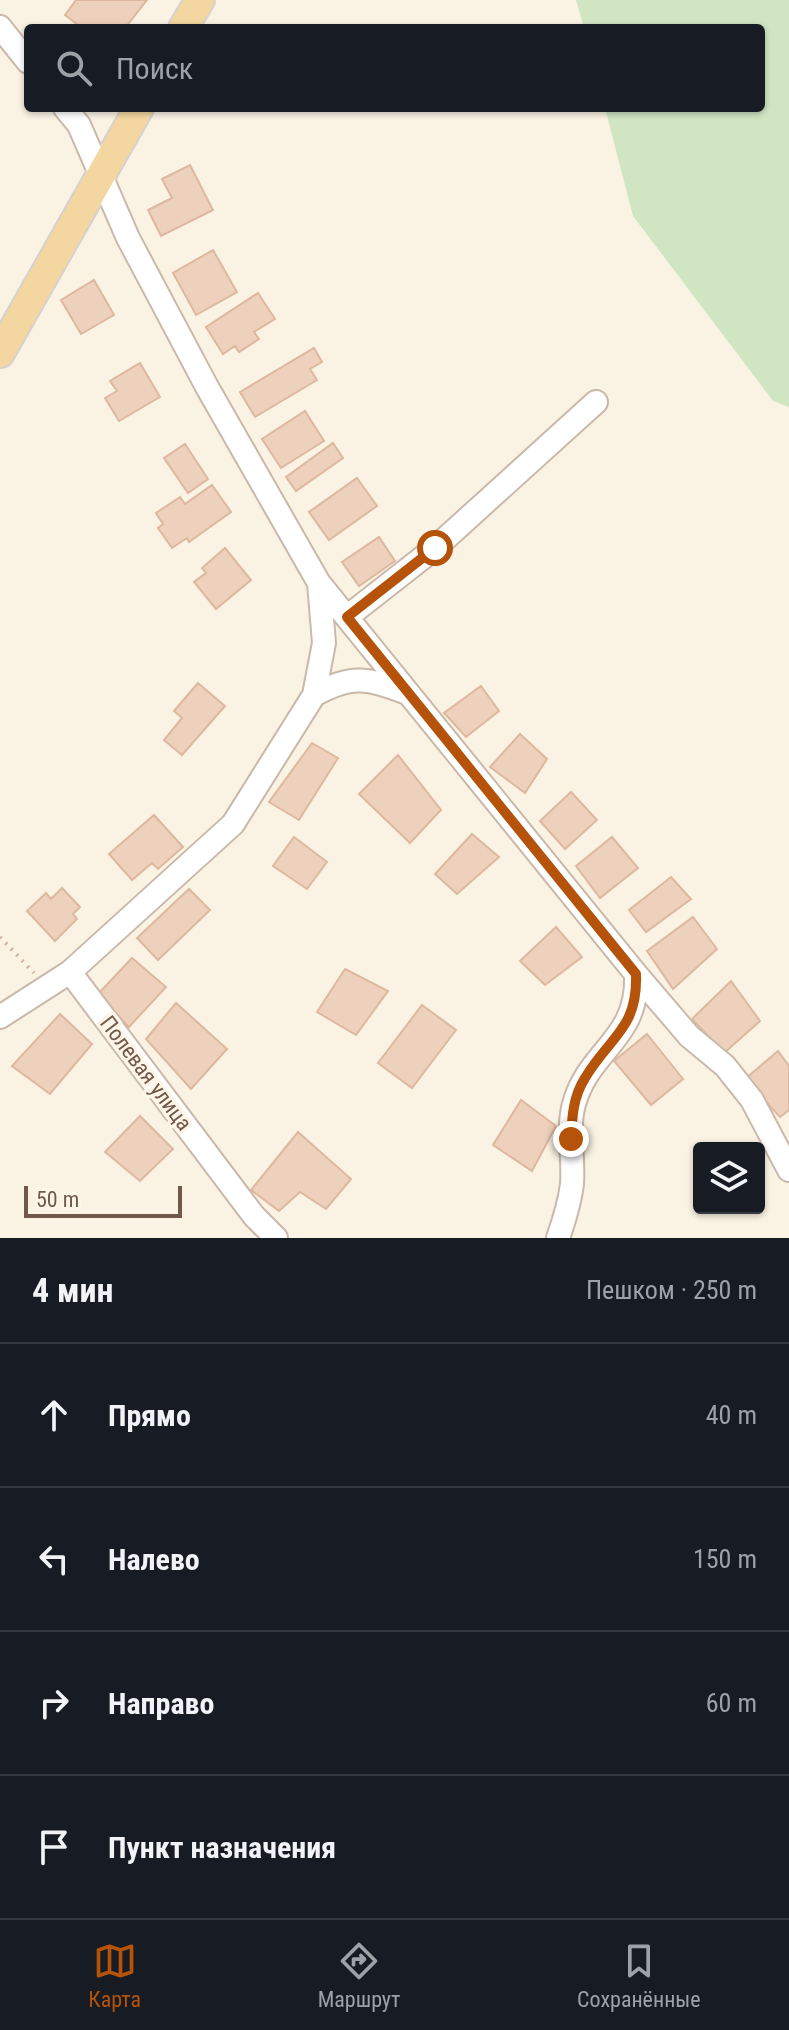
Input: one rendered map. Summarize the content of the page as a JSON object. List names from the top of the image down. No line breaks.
{"streets":{"street":["Полевая улица"]},"scale_bar":"50 m","page":{"search":"Поиск","scale":"50 m","heading":["4 мин","Пешком · 250 m"],"list":[["Прямо","40 m"],["Налево","150 m"],["Направо","60 m"],"Пункт назначения"],"nav":["Карта","Маршрут","Сохранённые"]}}
